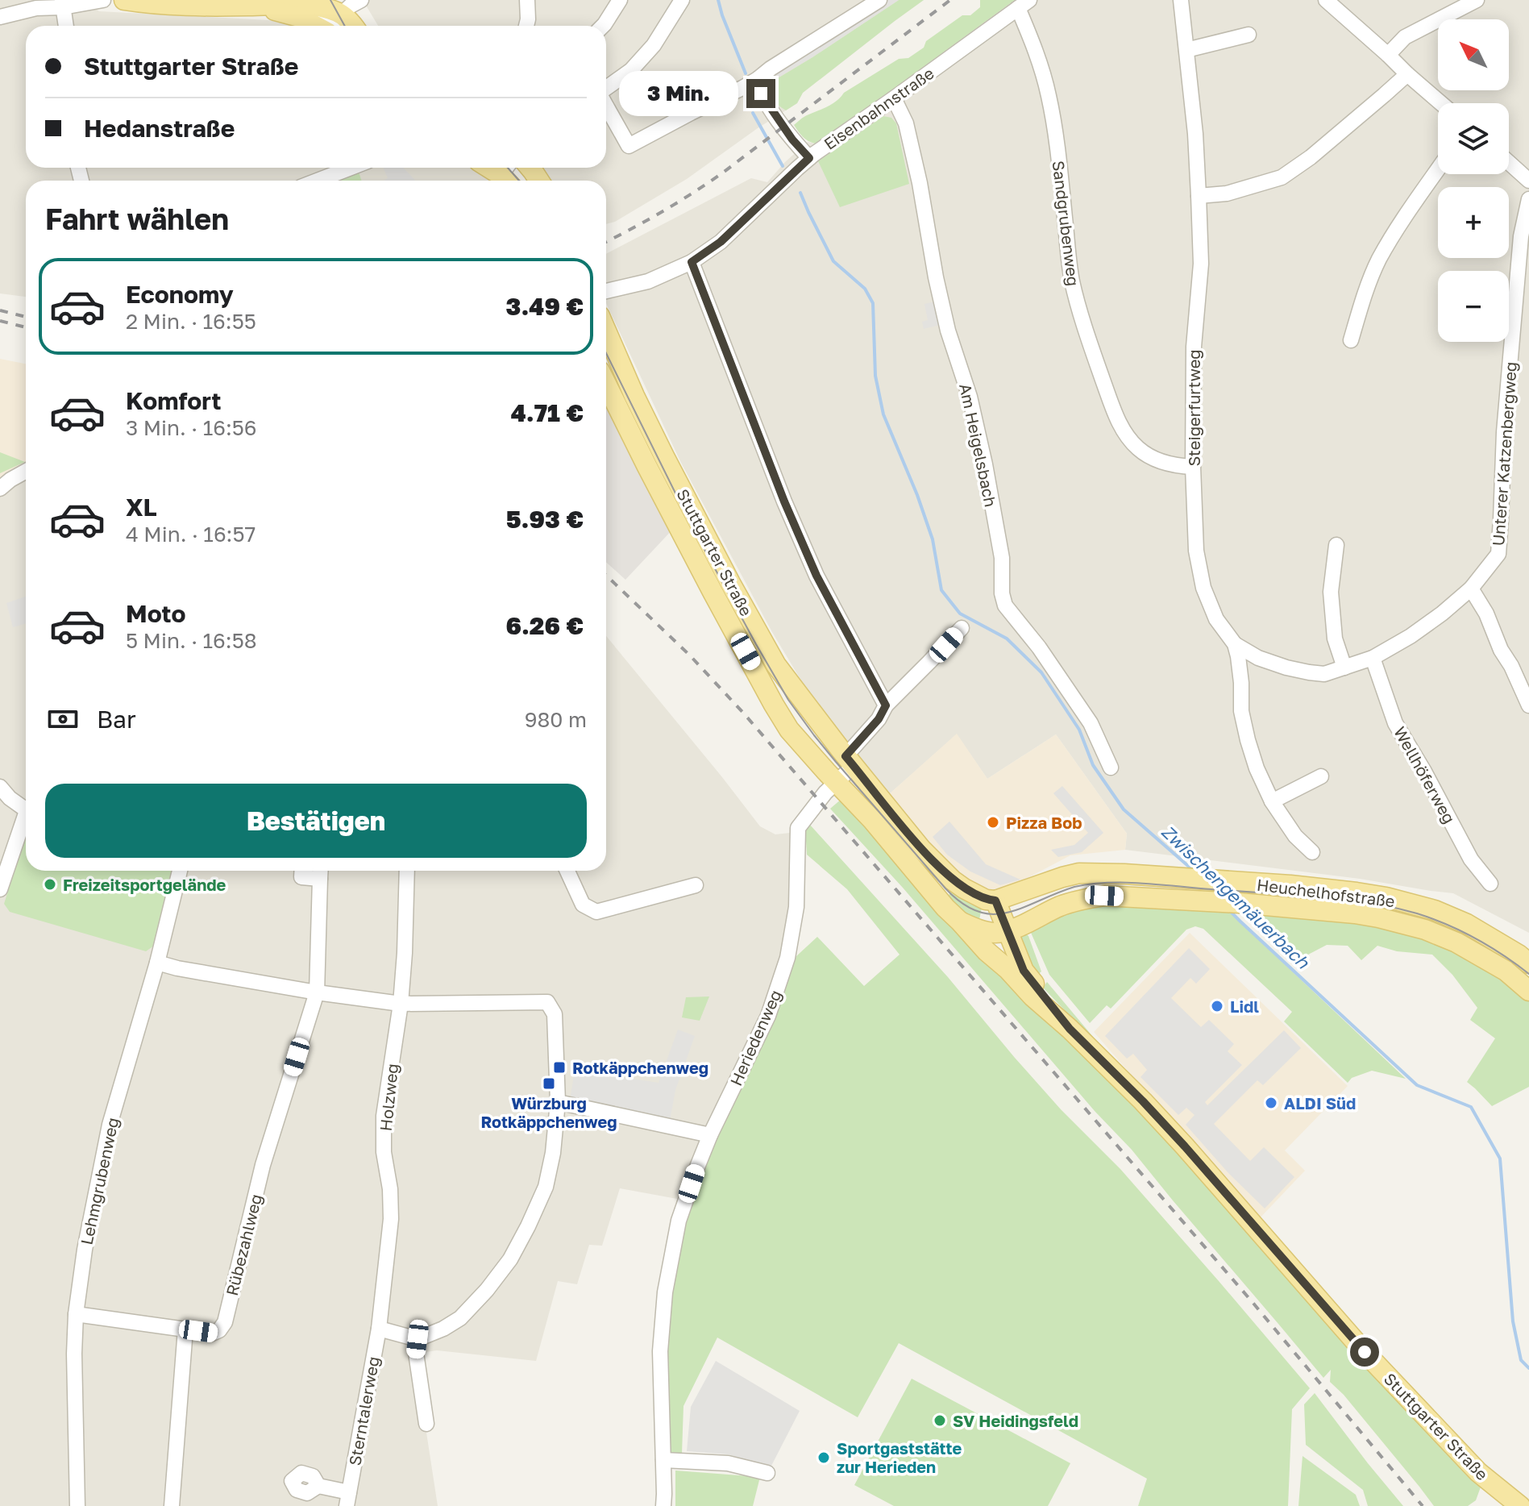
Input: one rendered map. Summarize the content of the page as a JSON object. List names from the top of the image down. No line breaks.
{"streets":{"main road":["Stuttgarter Straße","Heuchelhofstraße"],"street":["Eisenbahnstraße","Sandgrubenweg","Steigerfurtweg","Am Heigelsbach","Unterer Katzenbergweg","Wellhöferweg","Heriedenweg","Holzweg","Lehmgrubenweg","Rübezahlweg","Sterntalerweg"]},"crossings":[["Eisenbahnstraße","Sandgrubenweg"],["Eisenbahnstraße","Am Heigelsbach"],["Sandgrubenweg","Steigerfurtweg"],["Steigerfurtweg","Unterer Katzenbergweg"],["Unterer Katzenbergweg","Wellhöferweg"],["Stuttgarter Straße","Heuchelhofstraße"],["Stuttgarter Straße","Heriedenweg"],["Holzweg","Sterntalerweg"],["Lehmgrubenweg","Rübezahlweg"]],"water":["Zwischengemäuerbach"],"places":{"other":["Pizza Bob","Freizeitsportgelände","Lidl","ALDI Süd","SV Heidingsfeld","Sportgaststätte zur Herieden"],"transit":["Rotkäppchenweg","Würzburg Rotkäppchenweg"]},"north":"top left","page":{"map_buttons":["+","−"],"banner":["Stuttgarter Straße","Hedanstraße"],"bubble":"3 Min.","heading":"Fahrt wählen","list":[{"name":"Economy","note":"2 Min. · 16:55","value":"3.49 €"},{"name":"Komfort","note":"3 Min. · 16:56","value":"4.71 €"},{"name":"XL","note":"4 Min. · 16:57","value":"5.93 €"},{"name":"Moto","note":"5 Min. · 16:58","value":"6.26 €"}],"pay":["Bar","980 m"],"buttons":"Bestätigen"}}
